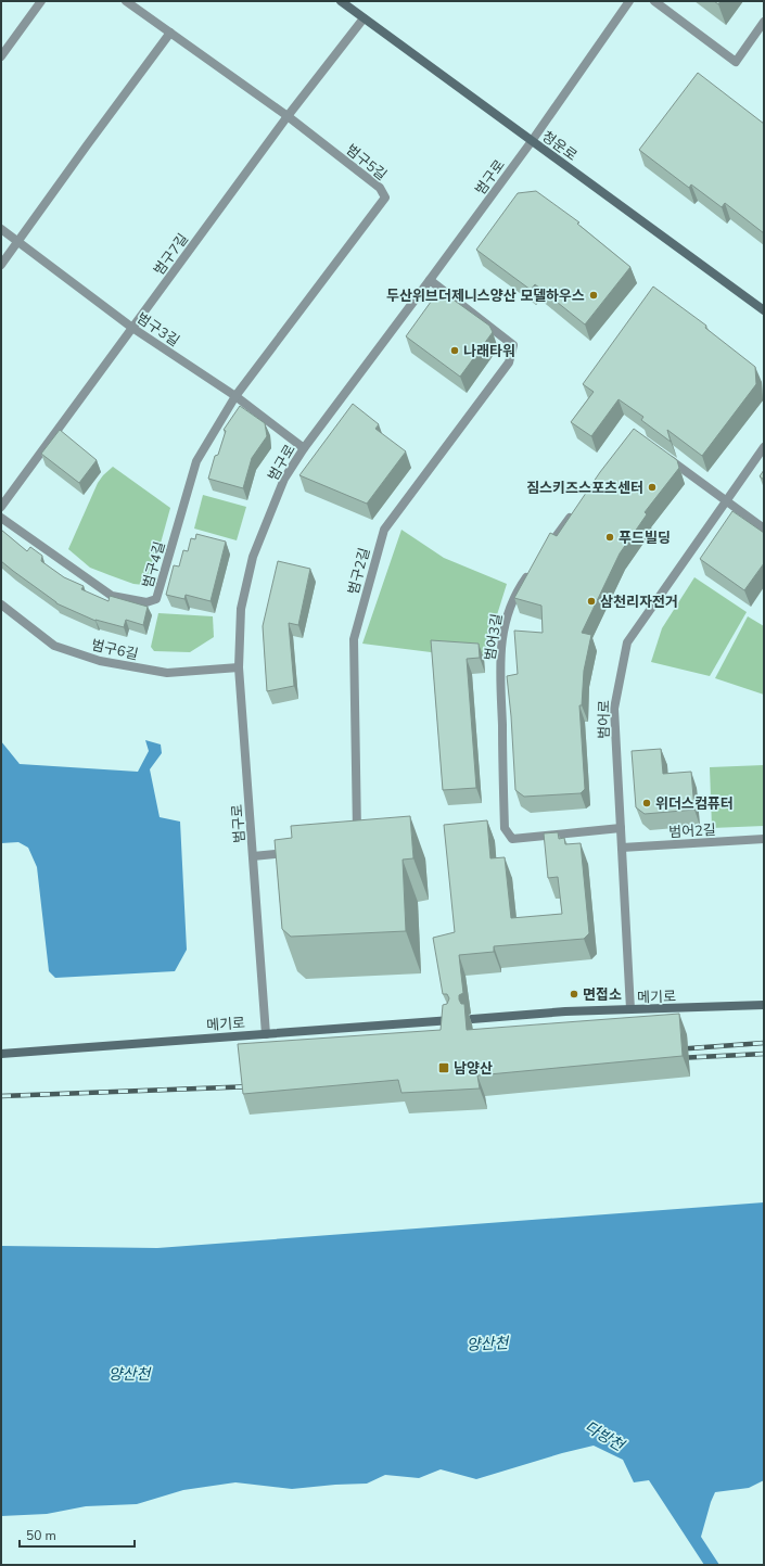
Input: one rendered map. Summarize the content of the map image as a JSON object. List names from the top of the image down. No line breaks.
{"streets":{"street":["청운로","범구5길","범구로","범구7길","범구3길","범구4길","범구2길","범어3길","범구6길","범어로","범어2길","메기로"]},"crossings":[["청운로","범구로"],["청운로","범구7길"],["범구5길","범구7길"],["범구5길","범구3길"],["범구5길","범구4길"],["범구로","범구3길"],["범구로","범구2길"],["범구로","범구6길"],["범구로","메기로"],["범구7길","범구3길"],["범구3길","범구4길"],["범어3길","범어로"],["범어로","범어2길"],["범어로","메기로"]],"water":["양산천","다방천"],"places":{"other":["두산위브더제니스양산 모델하우스","나래타워","짐스키즈스포츠센터","푸드빌딩","삼천리자전거","위더스컴퓨터","면접소"],"transit":["남양산"]},"scale_bar":"50 m"}
